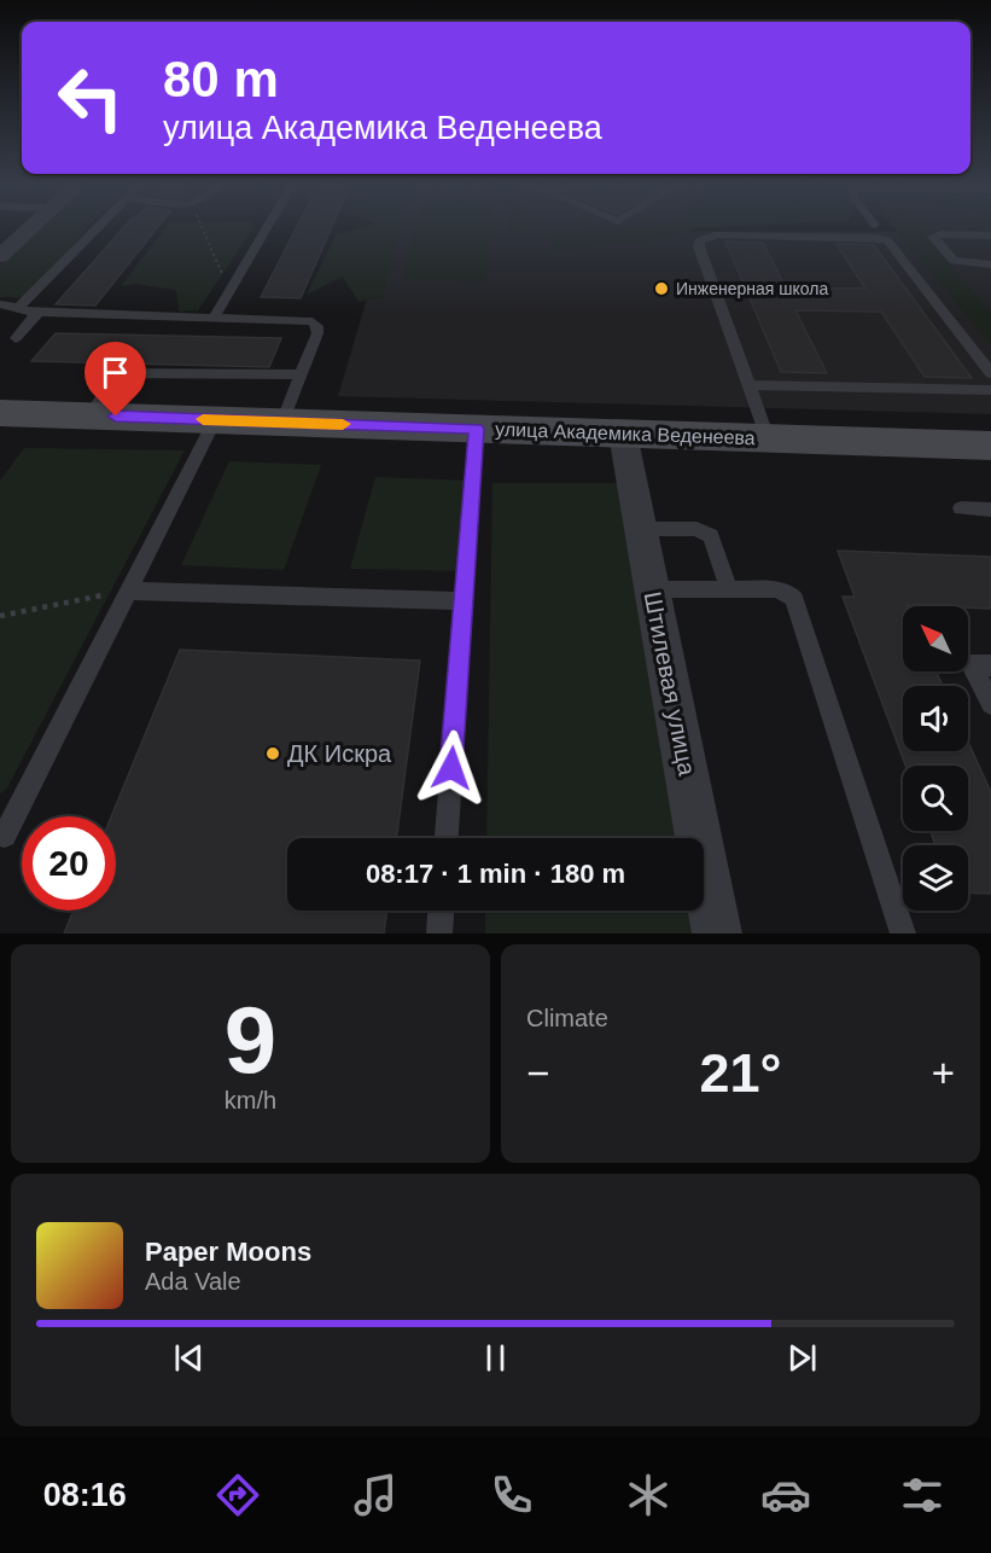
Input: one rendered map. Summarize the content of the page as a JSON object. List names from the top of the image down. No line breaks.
{"streets":{"street":["улица Академика Веденеева","Штилевая улица"]},"crossings":[["улица Академика Веденеева","Штилевая улица"]],"places":["Инженерная школа","ДК Искра"],"north":"top left","page":{"turn":["80 m","улица Академика Веденеева"],"limit":"20","trip":"08:17 · 1 min · 180 m","tile":[["9","km/h"],"Climate"],"heat":["−","21°","+"],"song":["Paper Moons","Ada Vale"],"tabs":"08:16"}}
